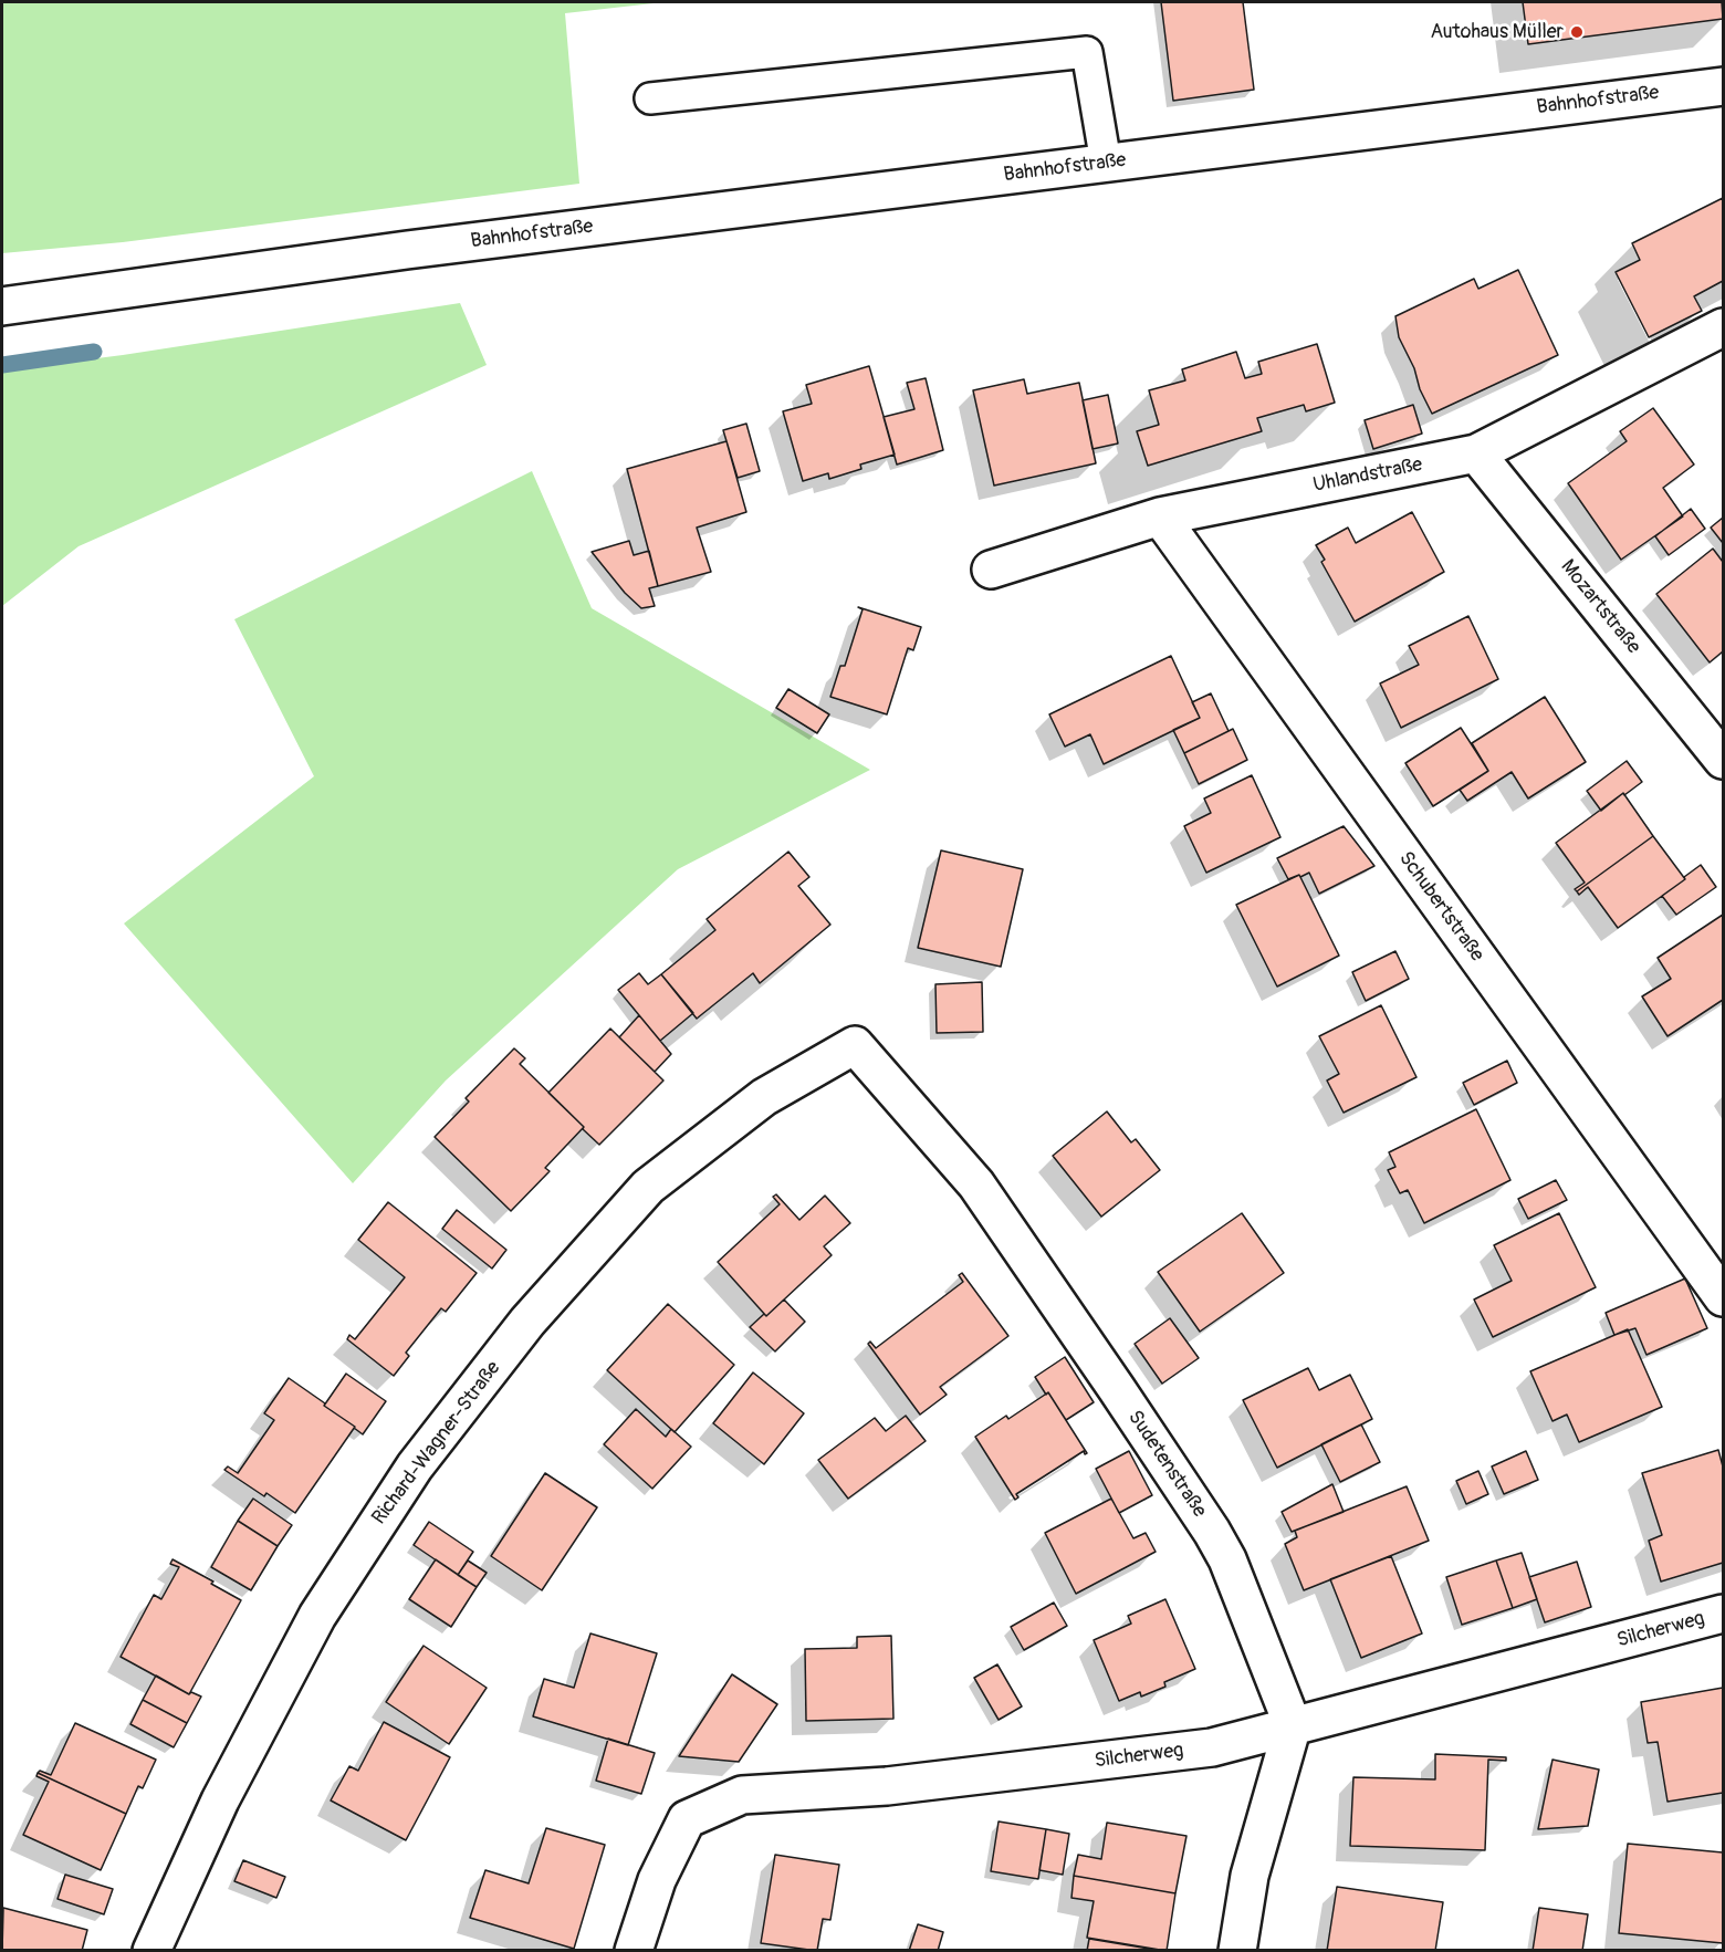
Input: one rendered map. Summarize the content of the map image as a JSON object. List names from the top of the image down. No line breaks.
{"streets":{"street":["Bahnhofstraße","Uhlandstraße","Mozartstraße","Schubertstraße","Richard-Wagner-Straße","Sudetenstraße","Silcherweg"]},"crossings":[["Uhlandstraße","Mozartstraße"],["Uhlandstraße","Schubertstraße"],["Richard-Wagner-Straße","Sudetenstraße"],["Sudetenstraße","Silcherweg"]],"places":["Autohaus Müller"]}
